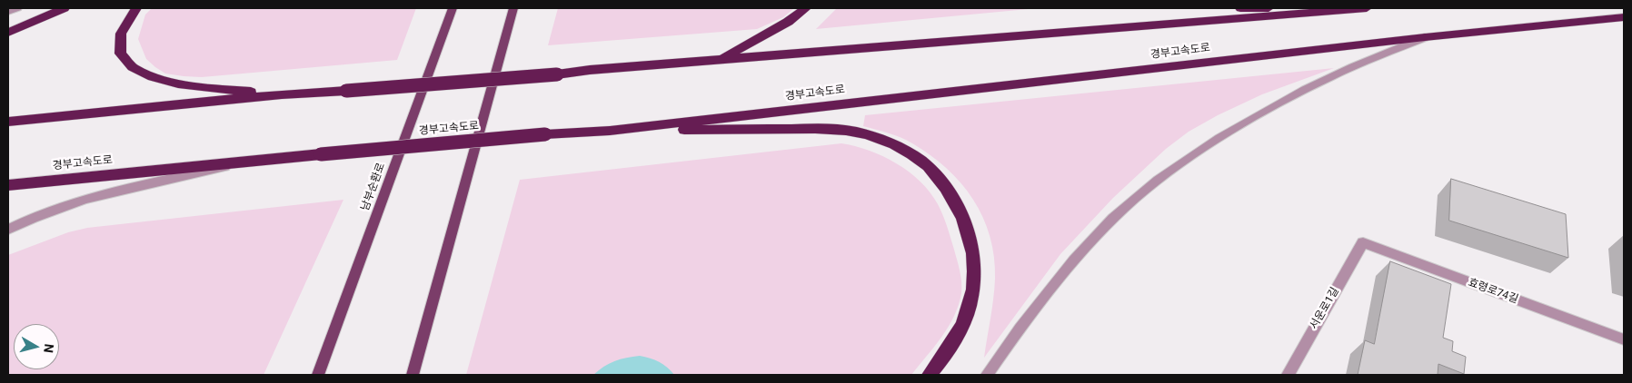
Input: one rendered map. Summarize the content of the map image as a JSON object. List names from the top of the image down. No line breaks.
{"streets":{"highway":["경부고속도로"],"main road":["남부순환로"],"street":["효령로74길","서운로1길"]},"crossings":[["효령로74길","서운로1길"]],"north":"right"}
